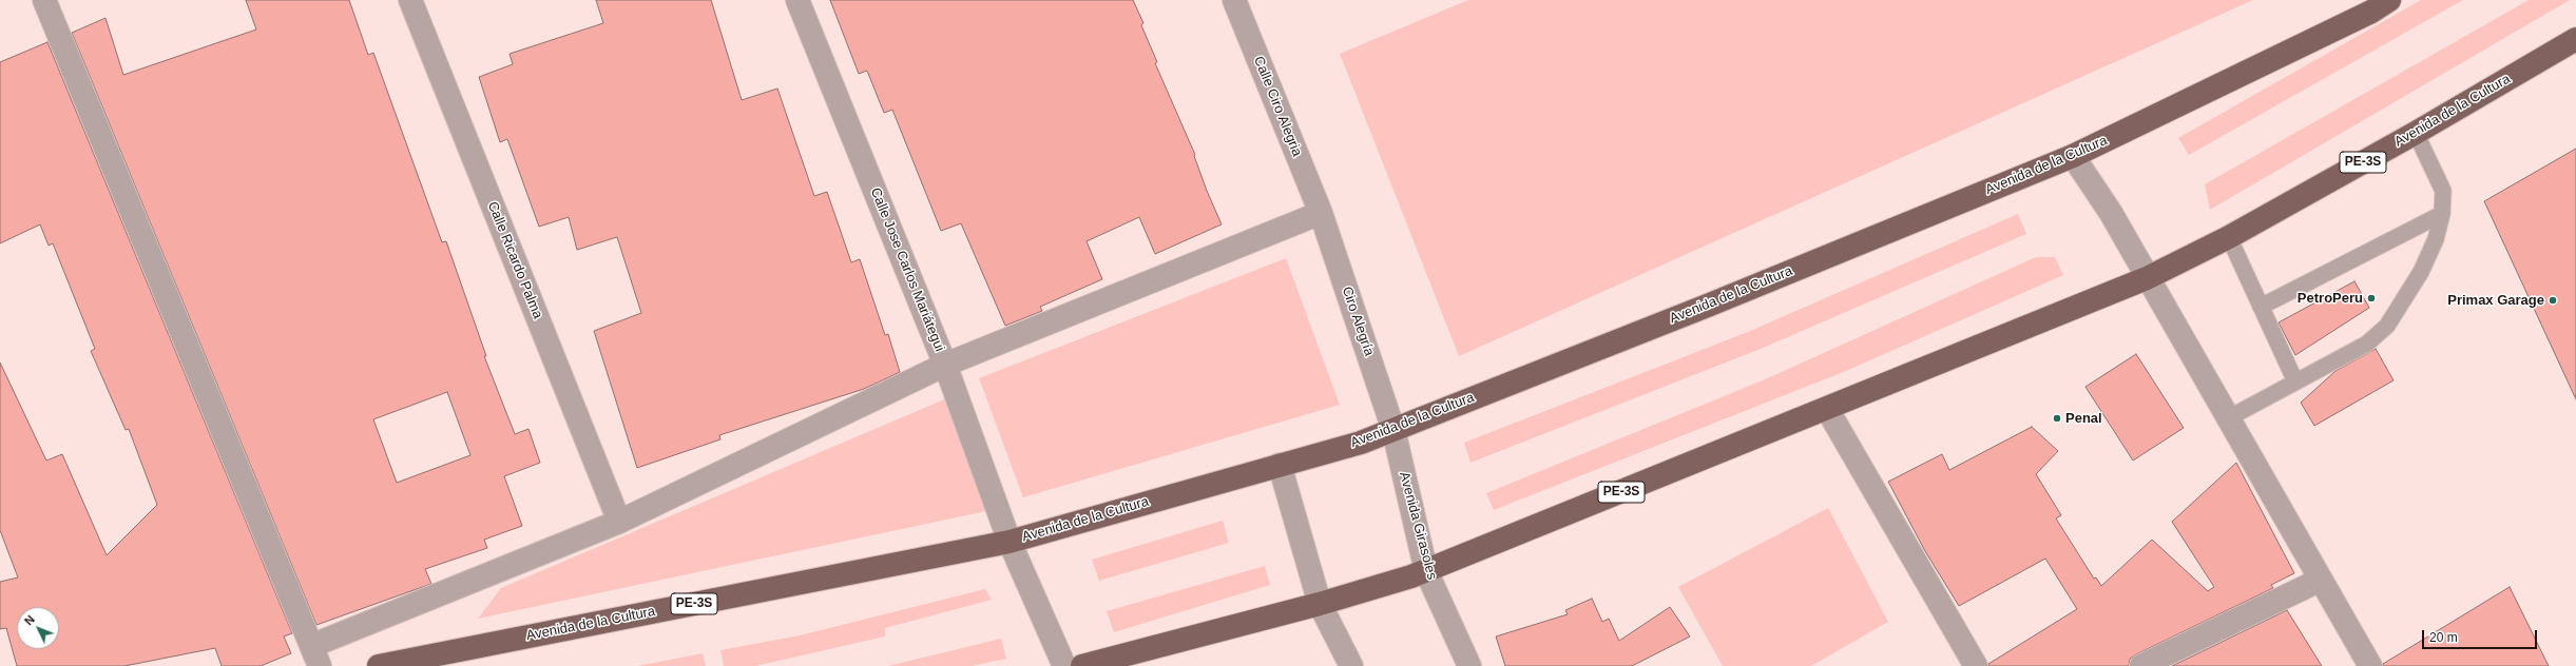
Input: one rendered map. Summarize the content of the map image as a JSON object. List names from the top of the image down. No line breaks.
{"streets":{"highway":["Avenida de la Cultura","PE-3S"],"street":["Calle Ciro Alegria","Calle Ricardo Palma","Calle Jose Carlos Mariátegui","Ciro Alegría","Avenida Girasoles"]},"crossings":[["Calle Ciro Alegria","Ciro Alegría"],["Avenida de la Cultura","Calle Jose Carlos Mariátegui"],["Avenida de la Cultura","Ciro Alegría"],["Avenida de la Cultura","Avenida Girasoles"],["Ciro Alegría","Avenida Girasoles"]],"places":["PetroPeru","Primax Garage","Penal"],"scale_bar":"20 m","north":"top left"}
